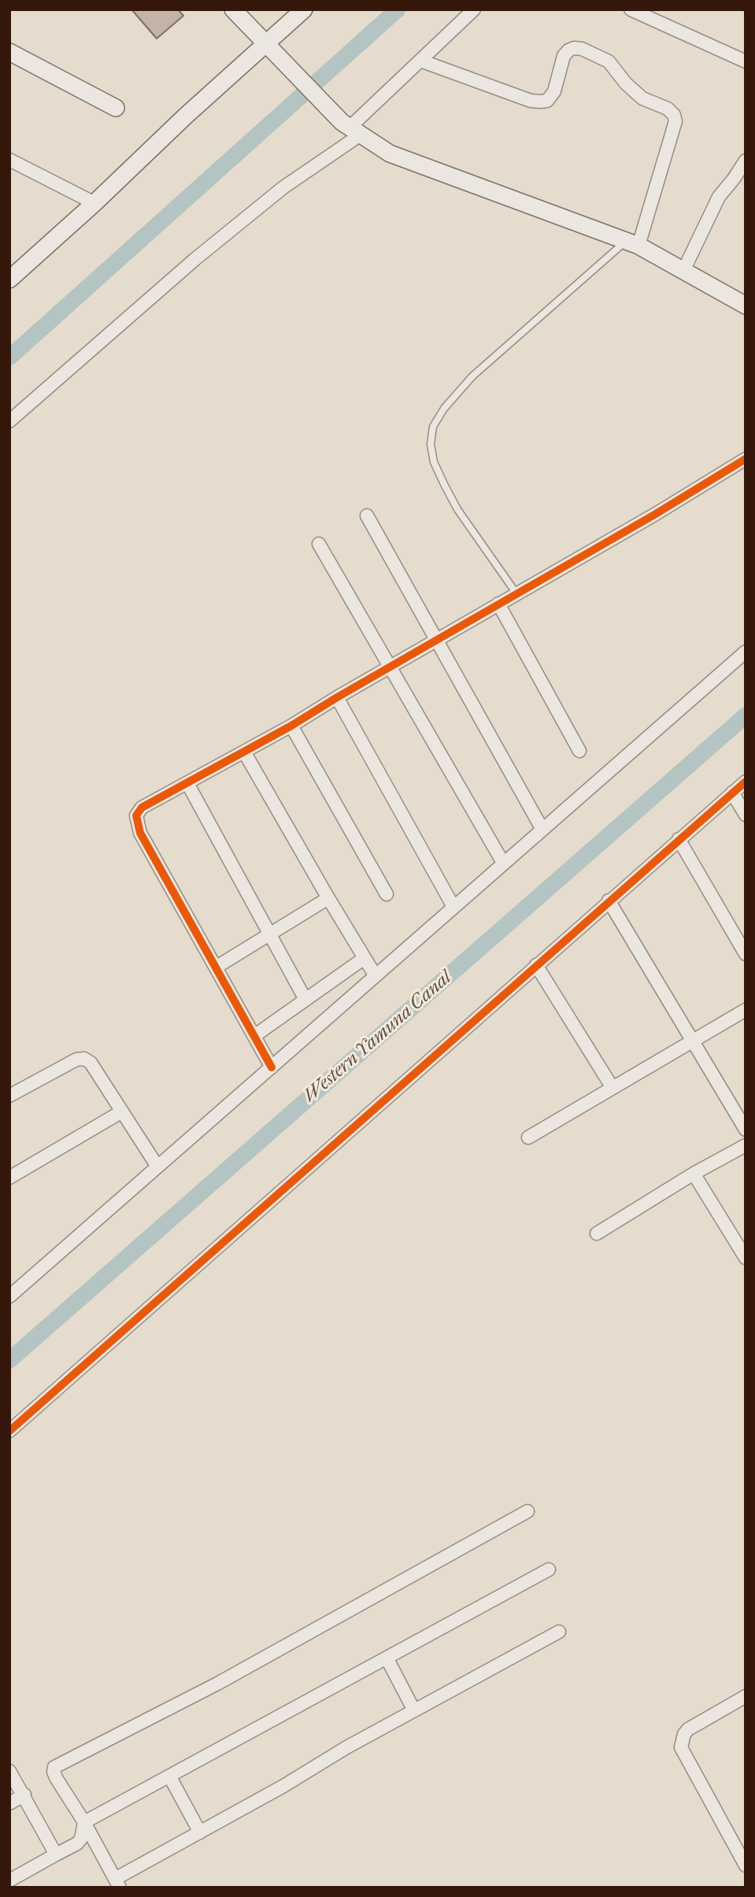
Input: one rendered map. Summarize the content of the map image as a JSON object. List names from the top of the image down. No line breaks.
{"water":["Western Yamuna Canal"]}
